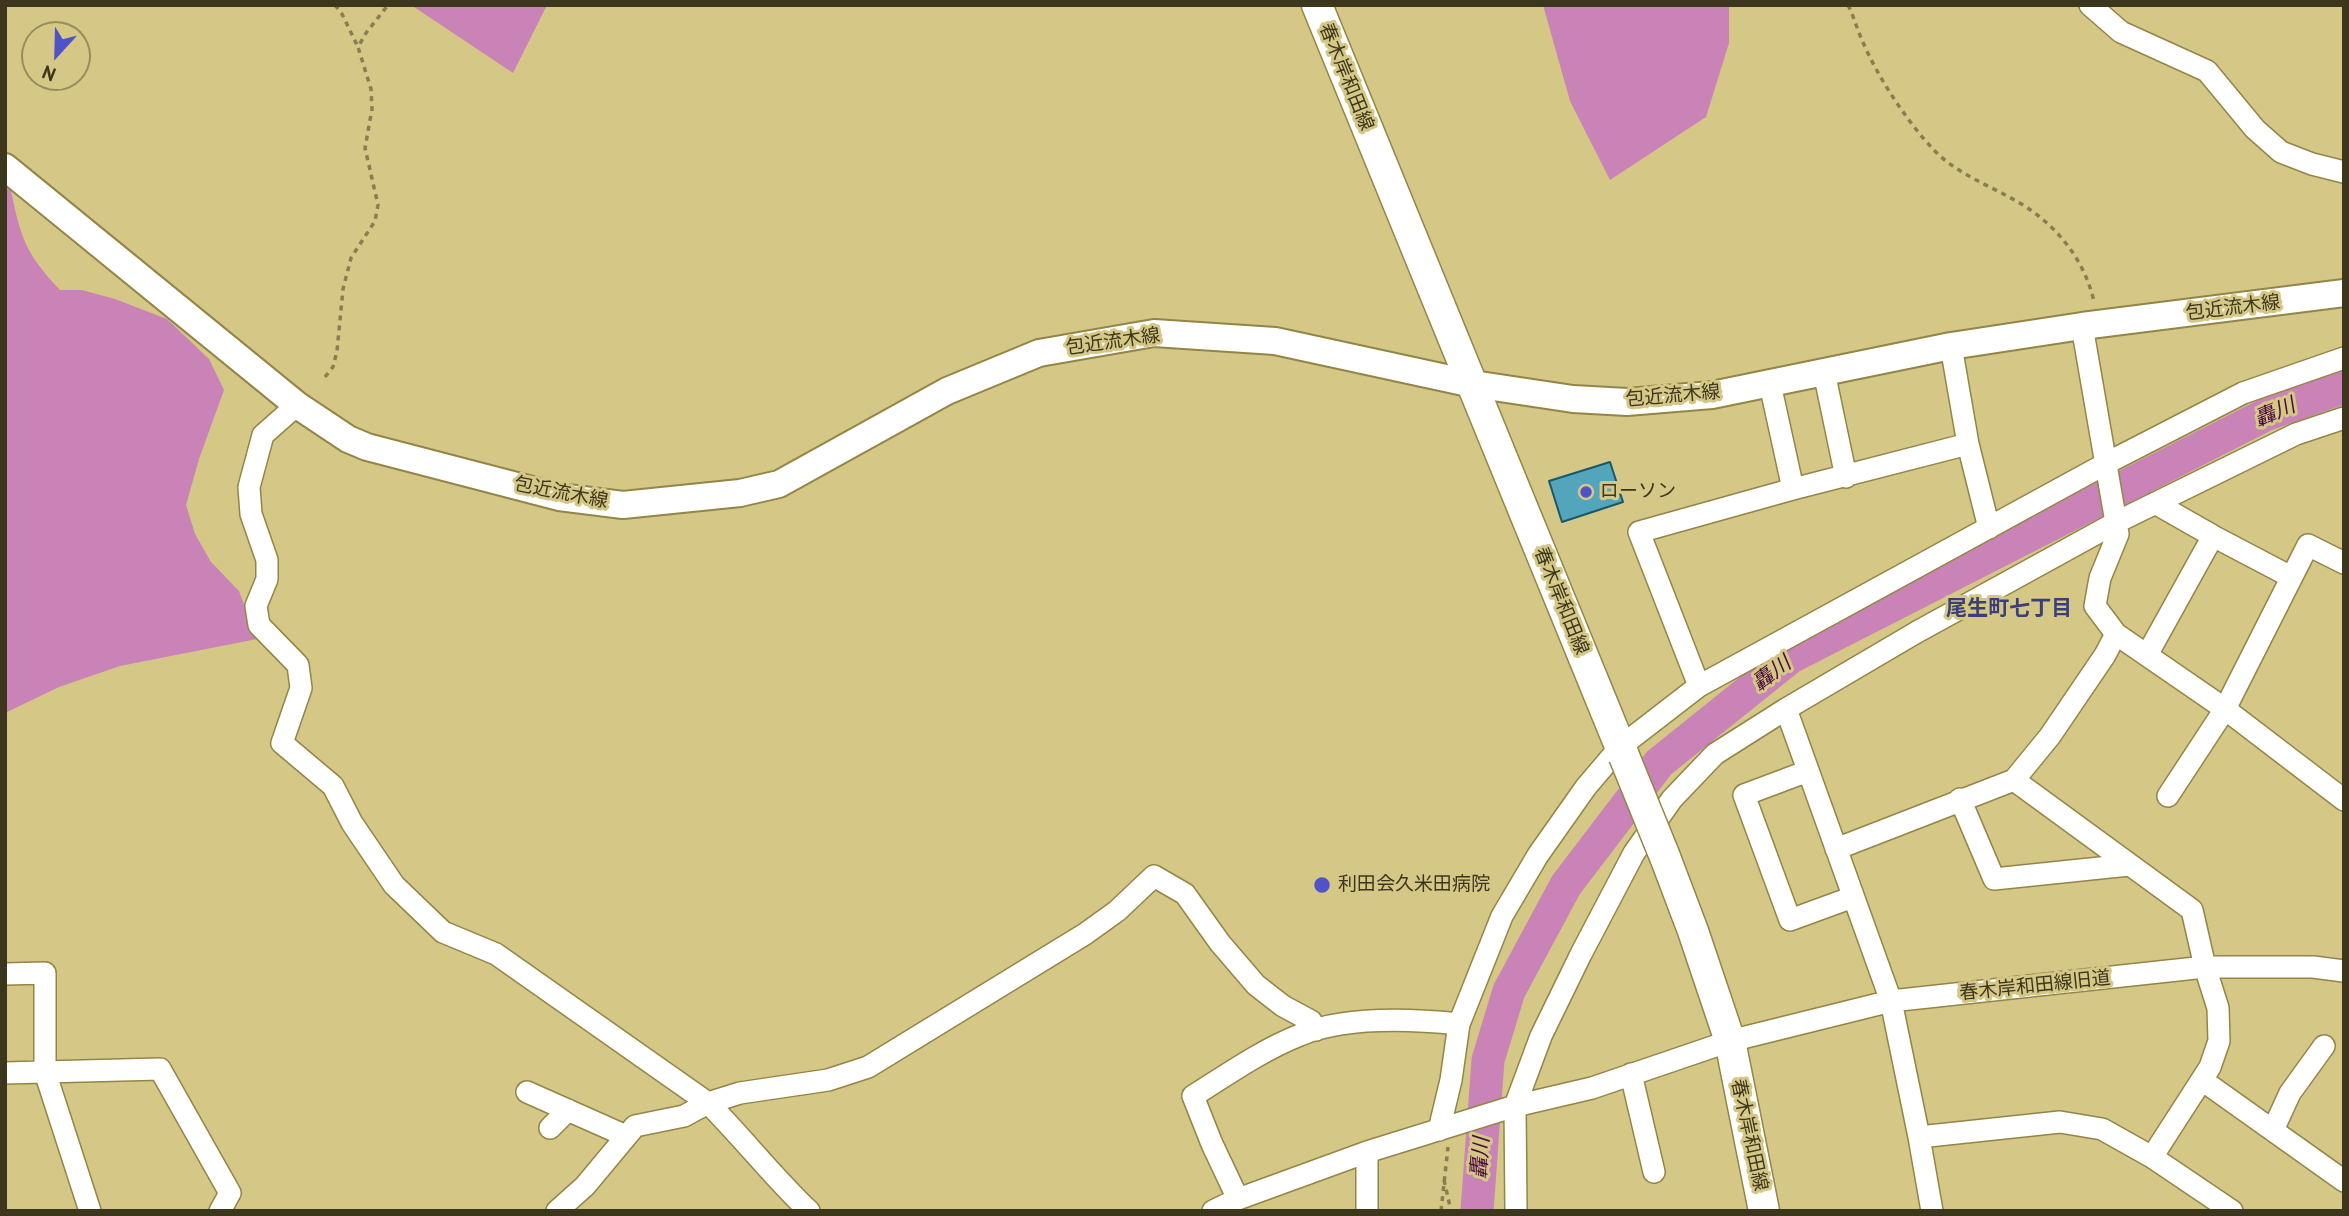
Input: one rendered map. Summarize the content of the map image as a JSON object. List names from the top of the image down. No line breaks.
{"streets":{"main road":["春木岸和田線"],"street":["包近流木線","春木岸和田線旧道"]},"crossings":[["春木岸和田線","包近流木線"],["春木岸和田線","春木岸和田線旧道"]],"districts":["尾生町七丁目"],"water":["轟川"],"places":["ローソン","利田会久米田病院"],"north":"bottom"}
